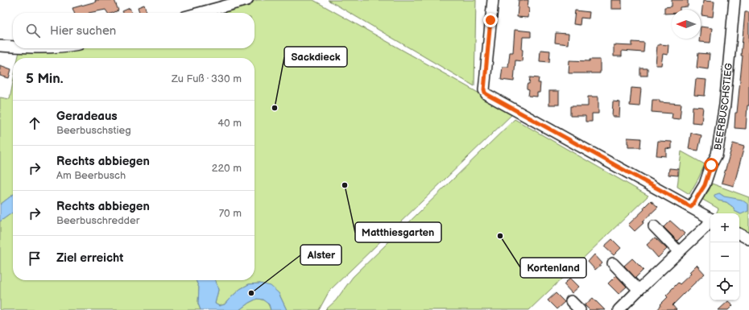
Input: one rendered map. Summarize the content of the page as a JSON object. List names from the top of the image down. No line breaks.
{"streets":{"street":["BEERBUSCHSTIEG"]},"places":["Sackdieck","Matthiesgarten","Kortenland","Alster"],"north":"left","page":{"search":"Hier suchen","heading":["5 Min.","Zu Fuß · 330 m"],"list":[["Geradeaus","Beerbuschstieg","40 m"],["Rechts abbiegen","Am Beerbusch","220 m"],["Rechts abbiegen","Beerbuschredder","70 m"],"Ziel erreicht"],"map_buttons":["+","−"]}}
